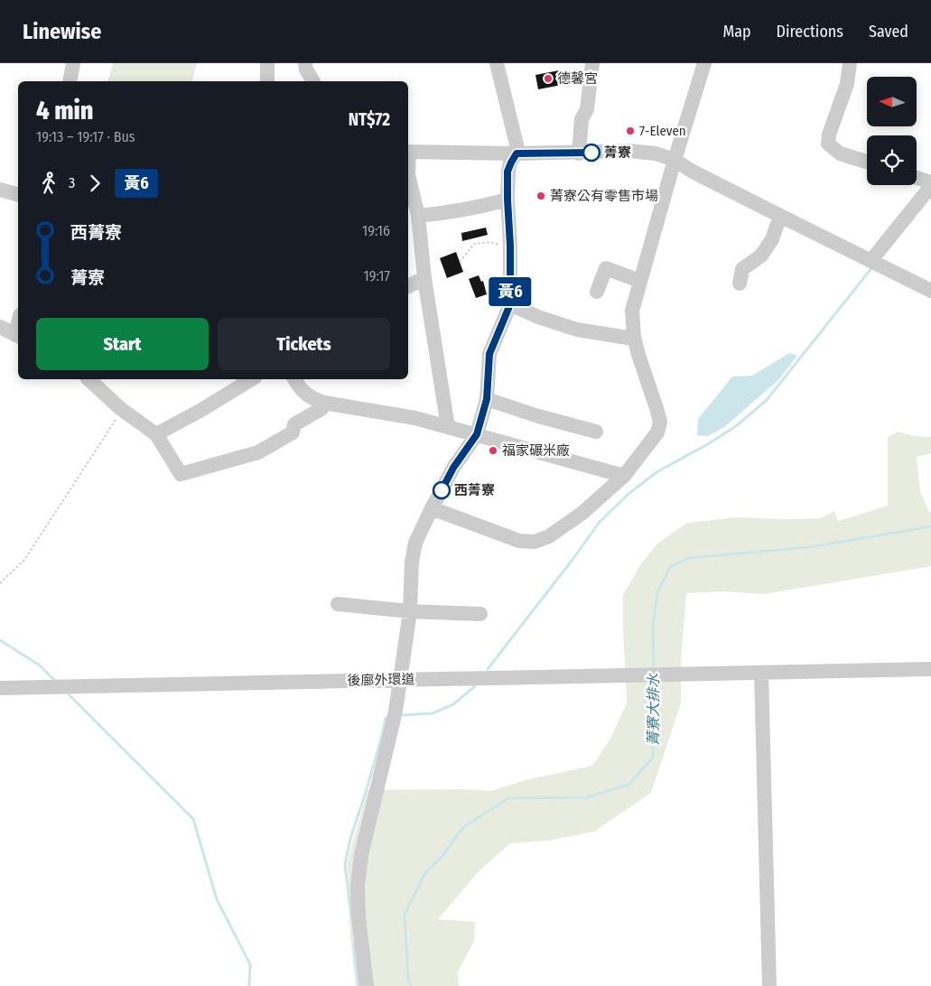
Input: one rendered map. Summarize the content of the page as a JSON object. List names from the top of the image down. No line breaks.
{"streets":{"street":["後廍外環道"]},"water":["菁寮大排水"],"places":["德馨宮","7-Eleven","菁寮","菁寮公有零售市場","福家碾米廠","西菁寮"],"lines":["bus line 黃6"],"north":"left","page":{"header":"Linewise","nav":["Map","Directions","Saved"],"on_map":"黃6","heading":["4 min","19:13 – 19:17 · Bus","NT$72"],"legs":["3","黃6"],"list":[{"name":"西菁寮","value":"19:16"},{"name":"菁寮","value":"19:17"}],"buttons":["Start","Tickets"]}}
